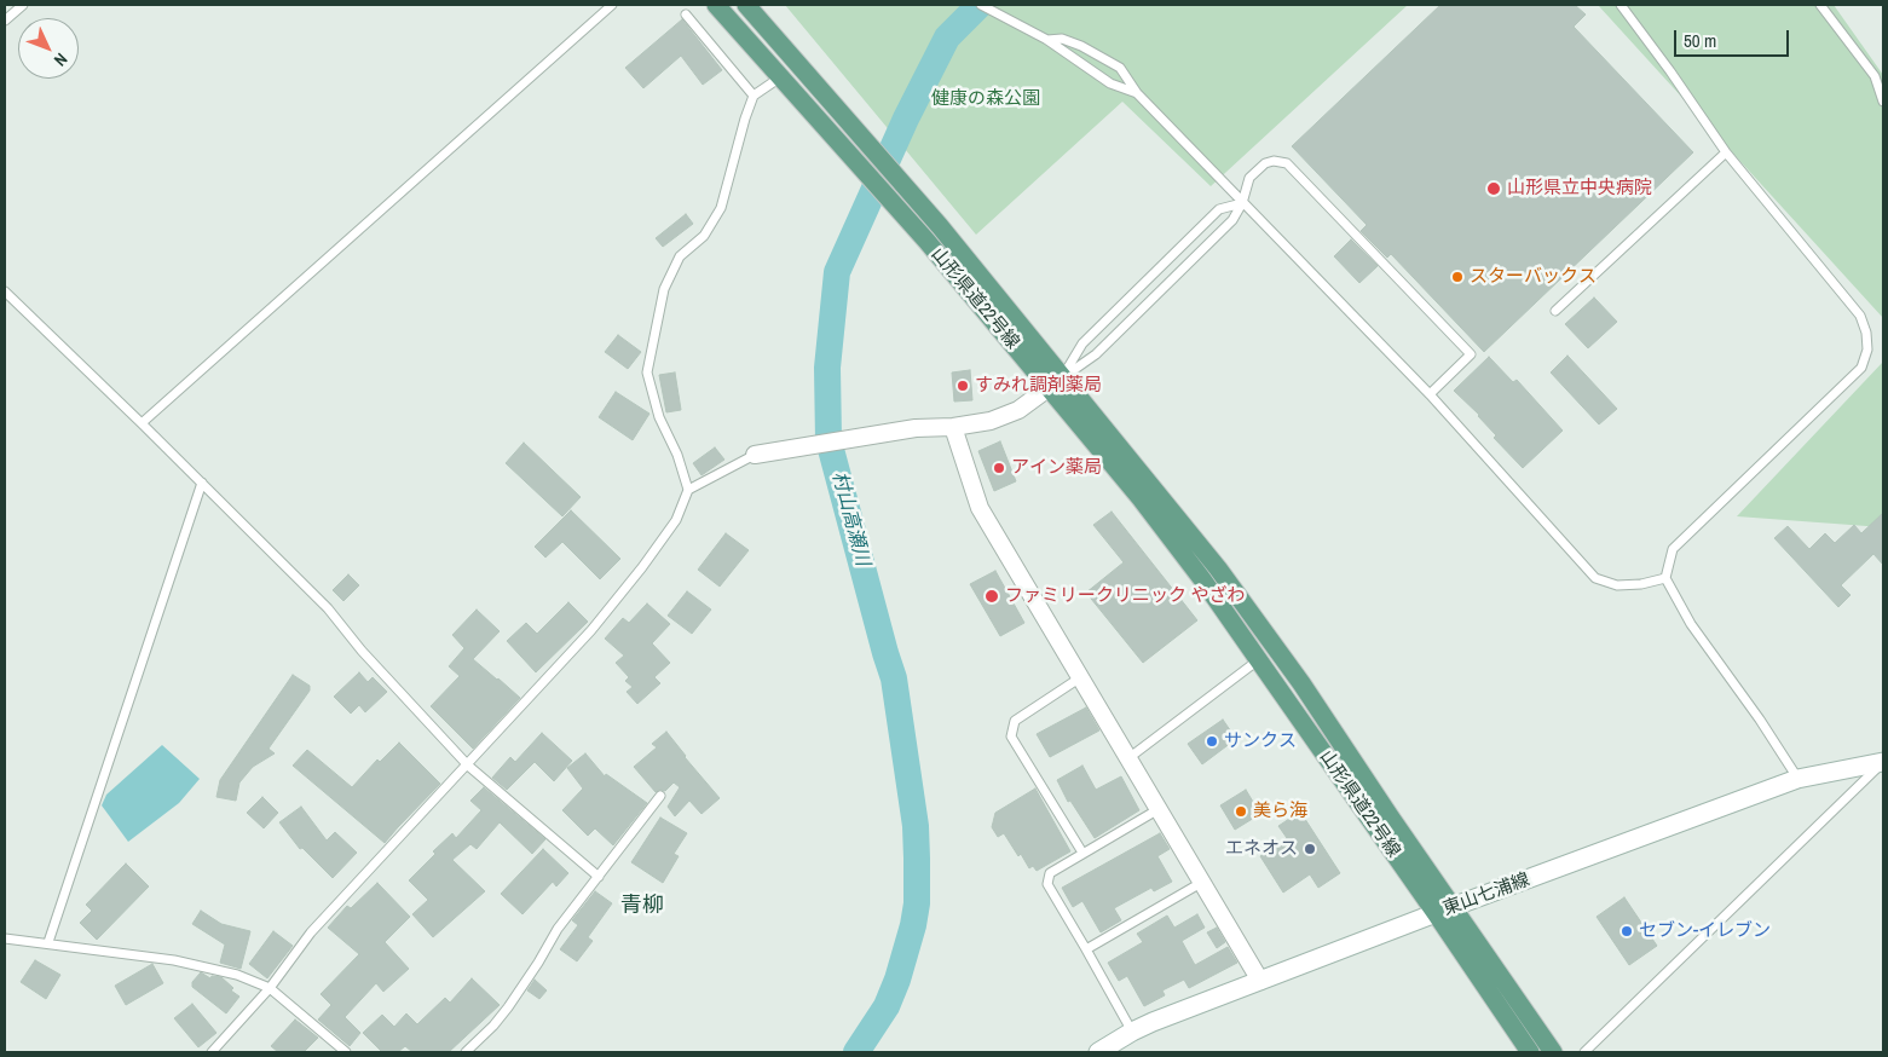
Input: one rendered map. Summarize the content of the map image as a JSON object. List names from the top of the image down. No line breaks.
{"streets":{"main road":["山形県道22号線","東山七浦線"]},"crossings":[["山形県道22号線","東山七浦線"]],"districts":["青柳"],"water":["村山高瀬川"],"parks":["健康の森公園"],"places":["山形県立中央病院","スターバックス","すみれ調剤薬局","アイン薬局","ファミリークリニック やざわ","サンクス","美ら海","エネオス","セブン-イレブン"],"scale_bar":"50 m","north":"bottom right"}
